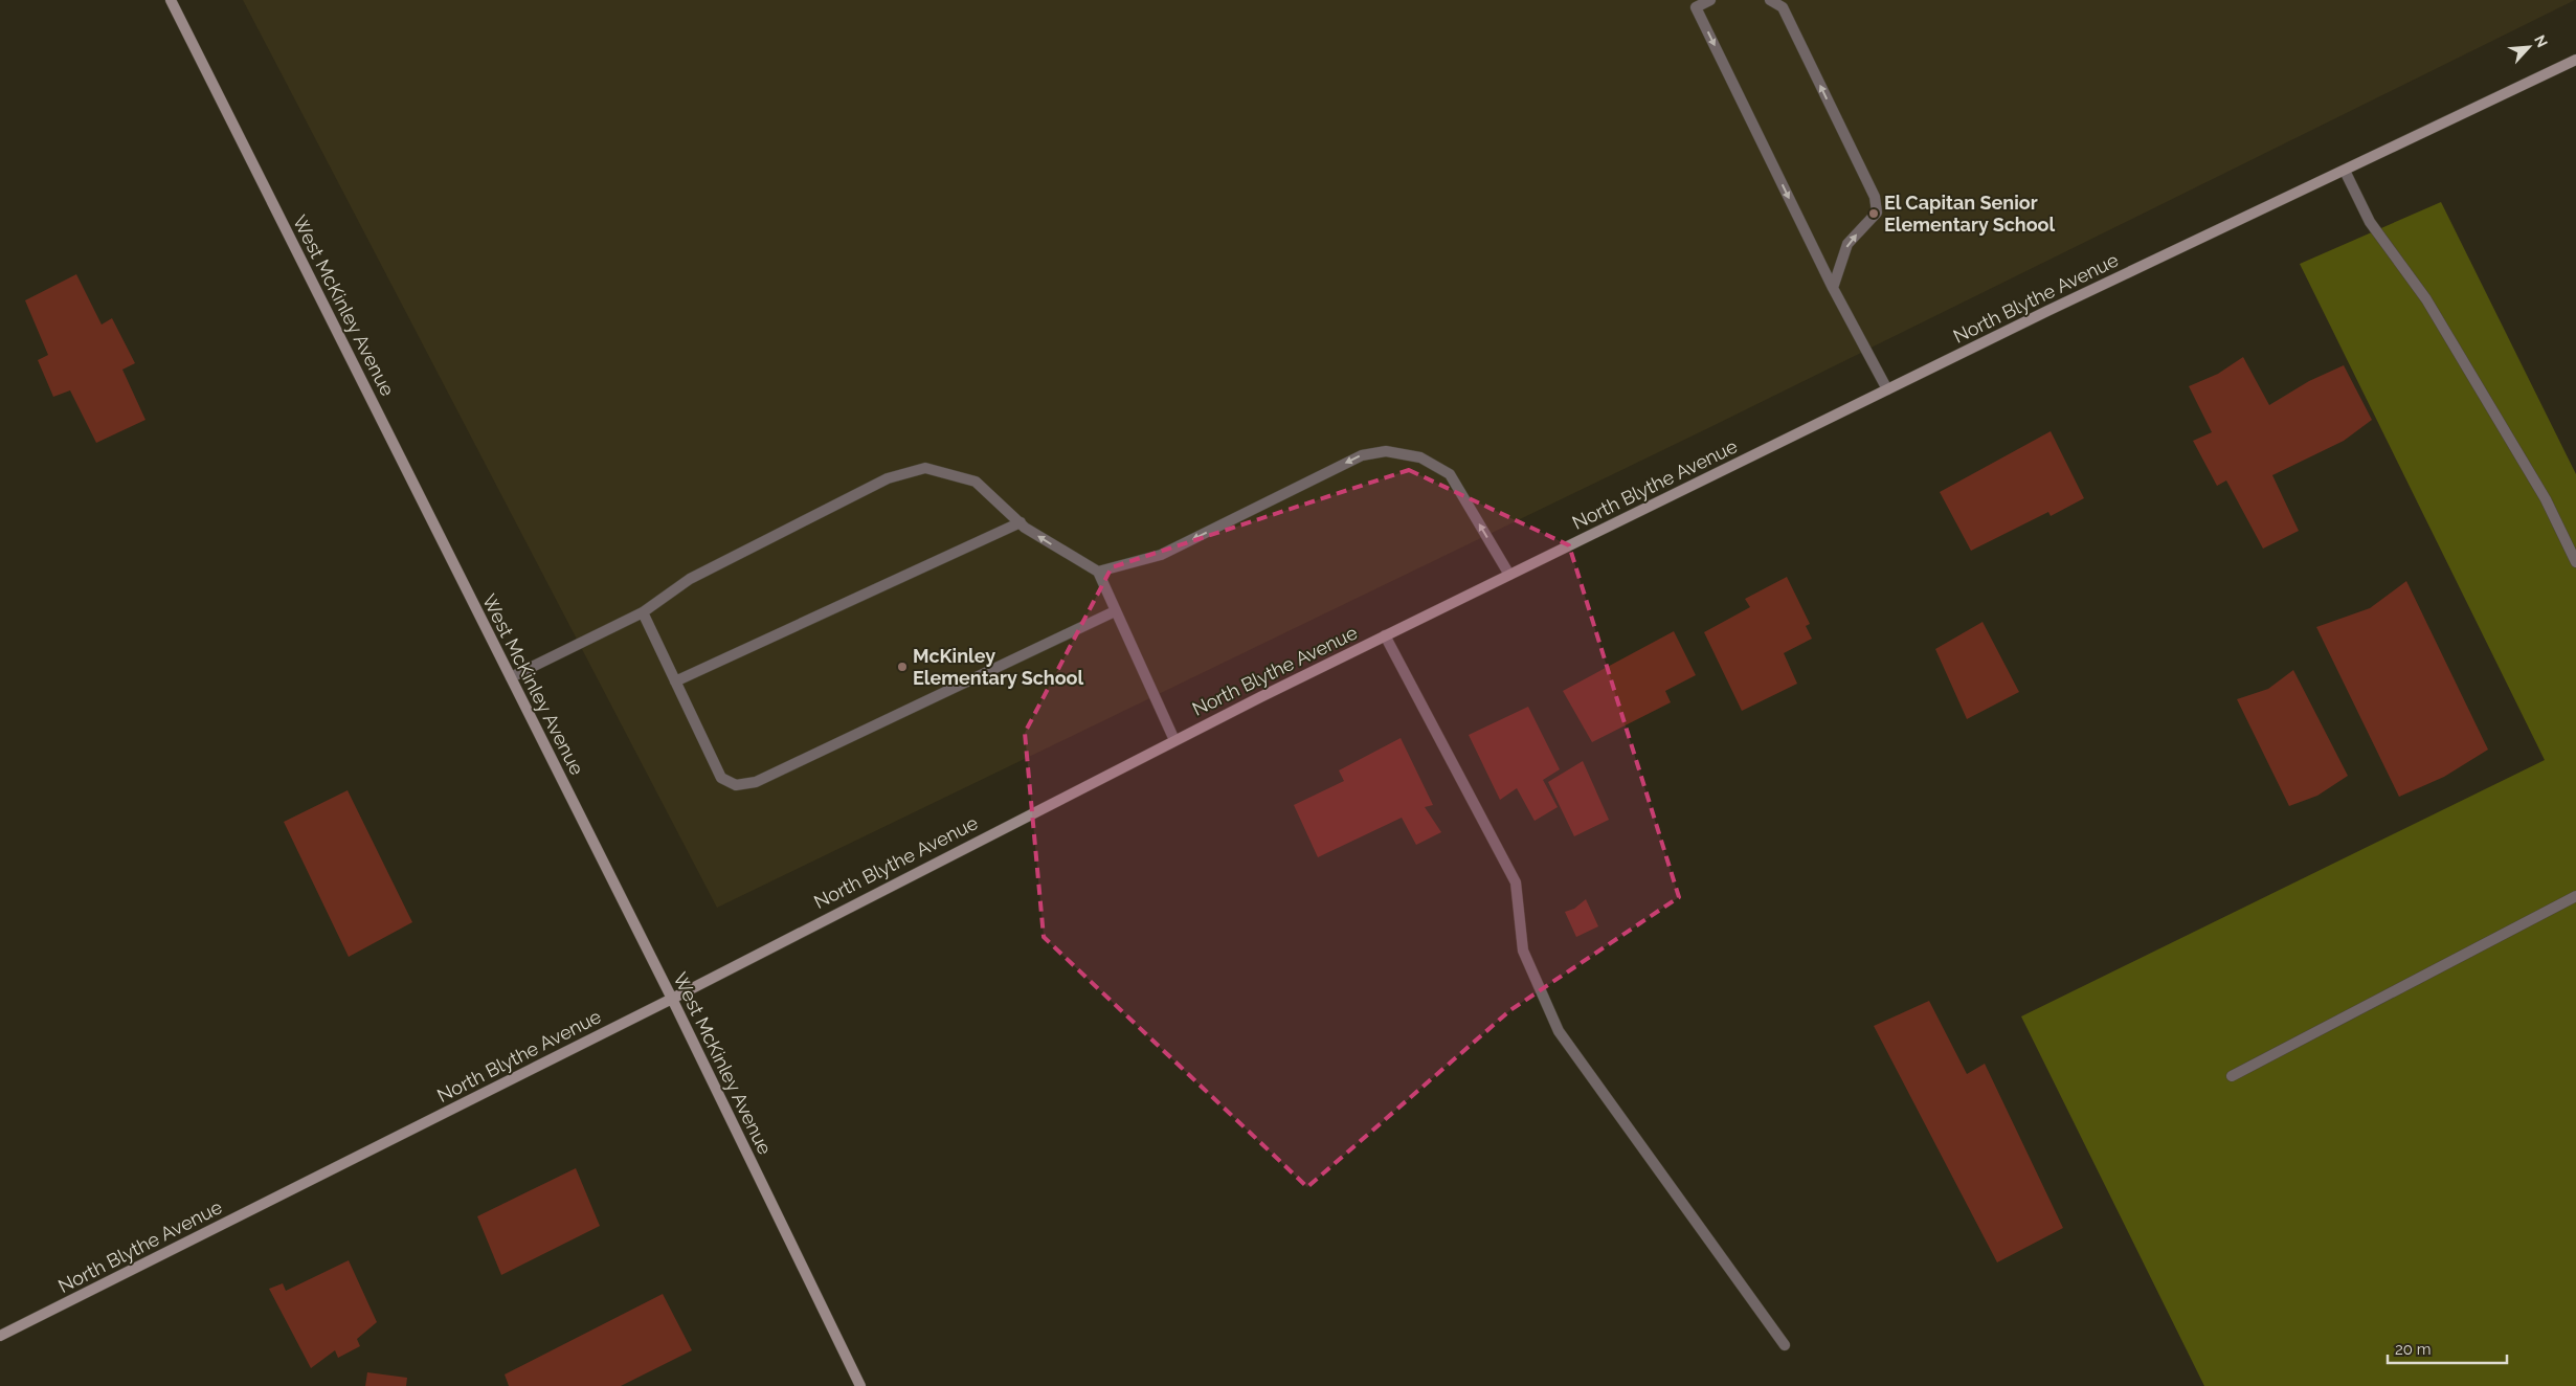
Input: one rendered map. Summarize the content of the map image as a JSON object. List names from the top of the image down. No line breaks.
{"streets":{"street":["North Blythe Avenue","West McKinley Avenue"]},"crossings":[["North Blythe Avenue","West McKinley Avenue"]],"places":["El Capitan Senior Elementary School","McKinley Elementary School"],"scale_bar":"20 m","north":"top right"}
